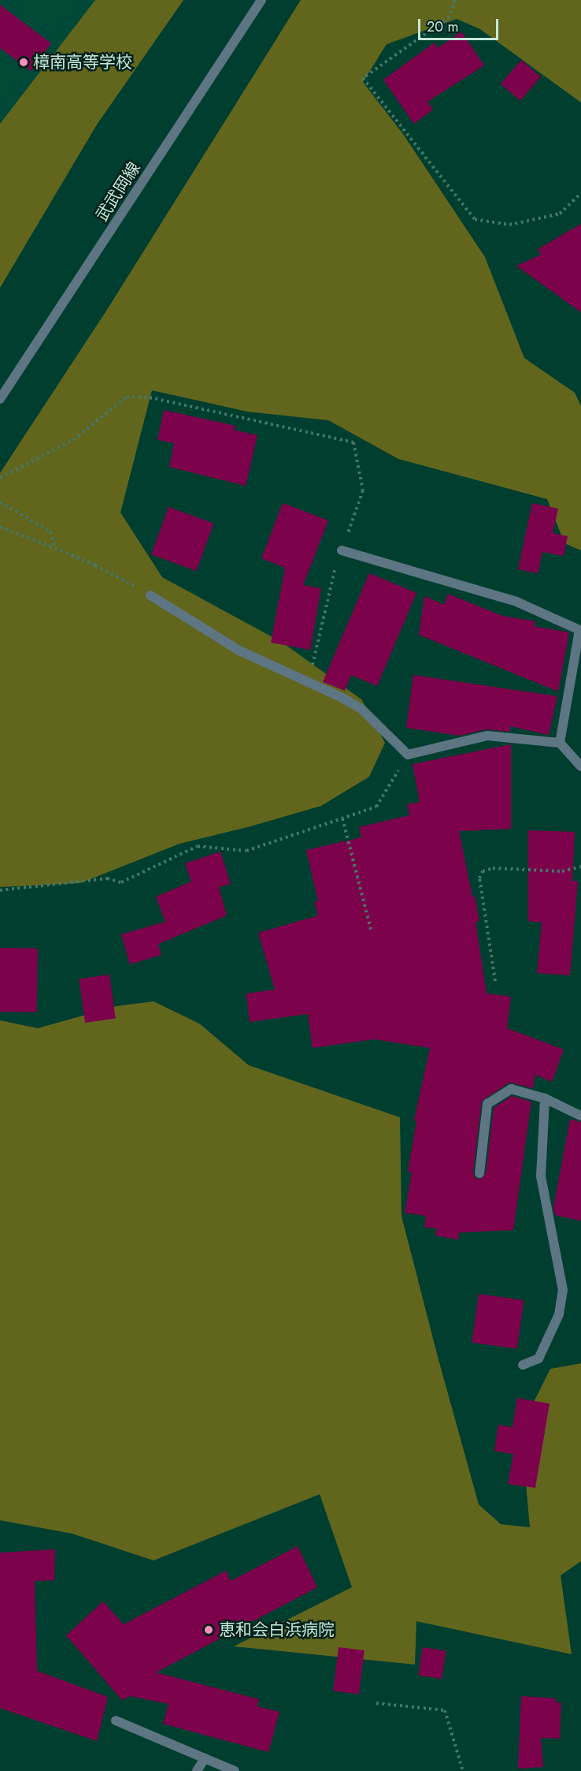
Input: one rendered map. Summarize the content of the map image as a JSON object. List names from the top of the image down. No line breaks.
{"streets":{"street":["武武岡線"]},"places":["樟南高等学校","恵和会白浜病院"],"scale_bar":"20 m"}
